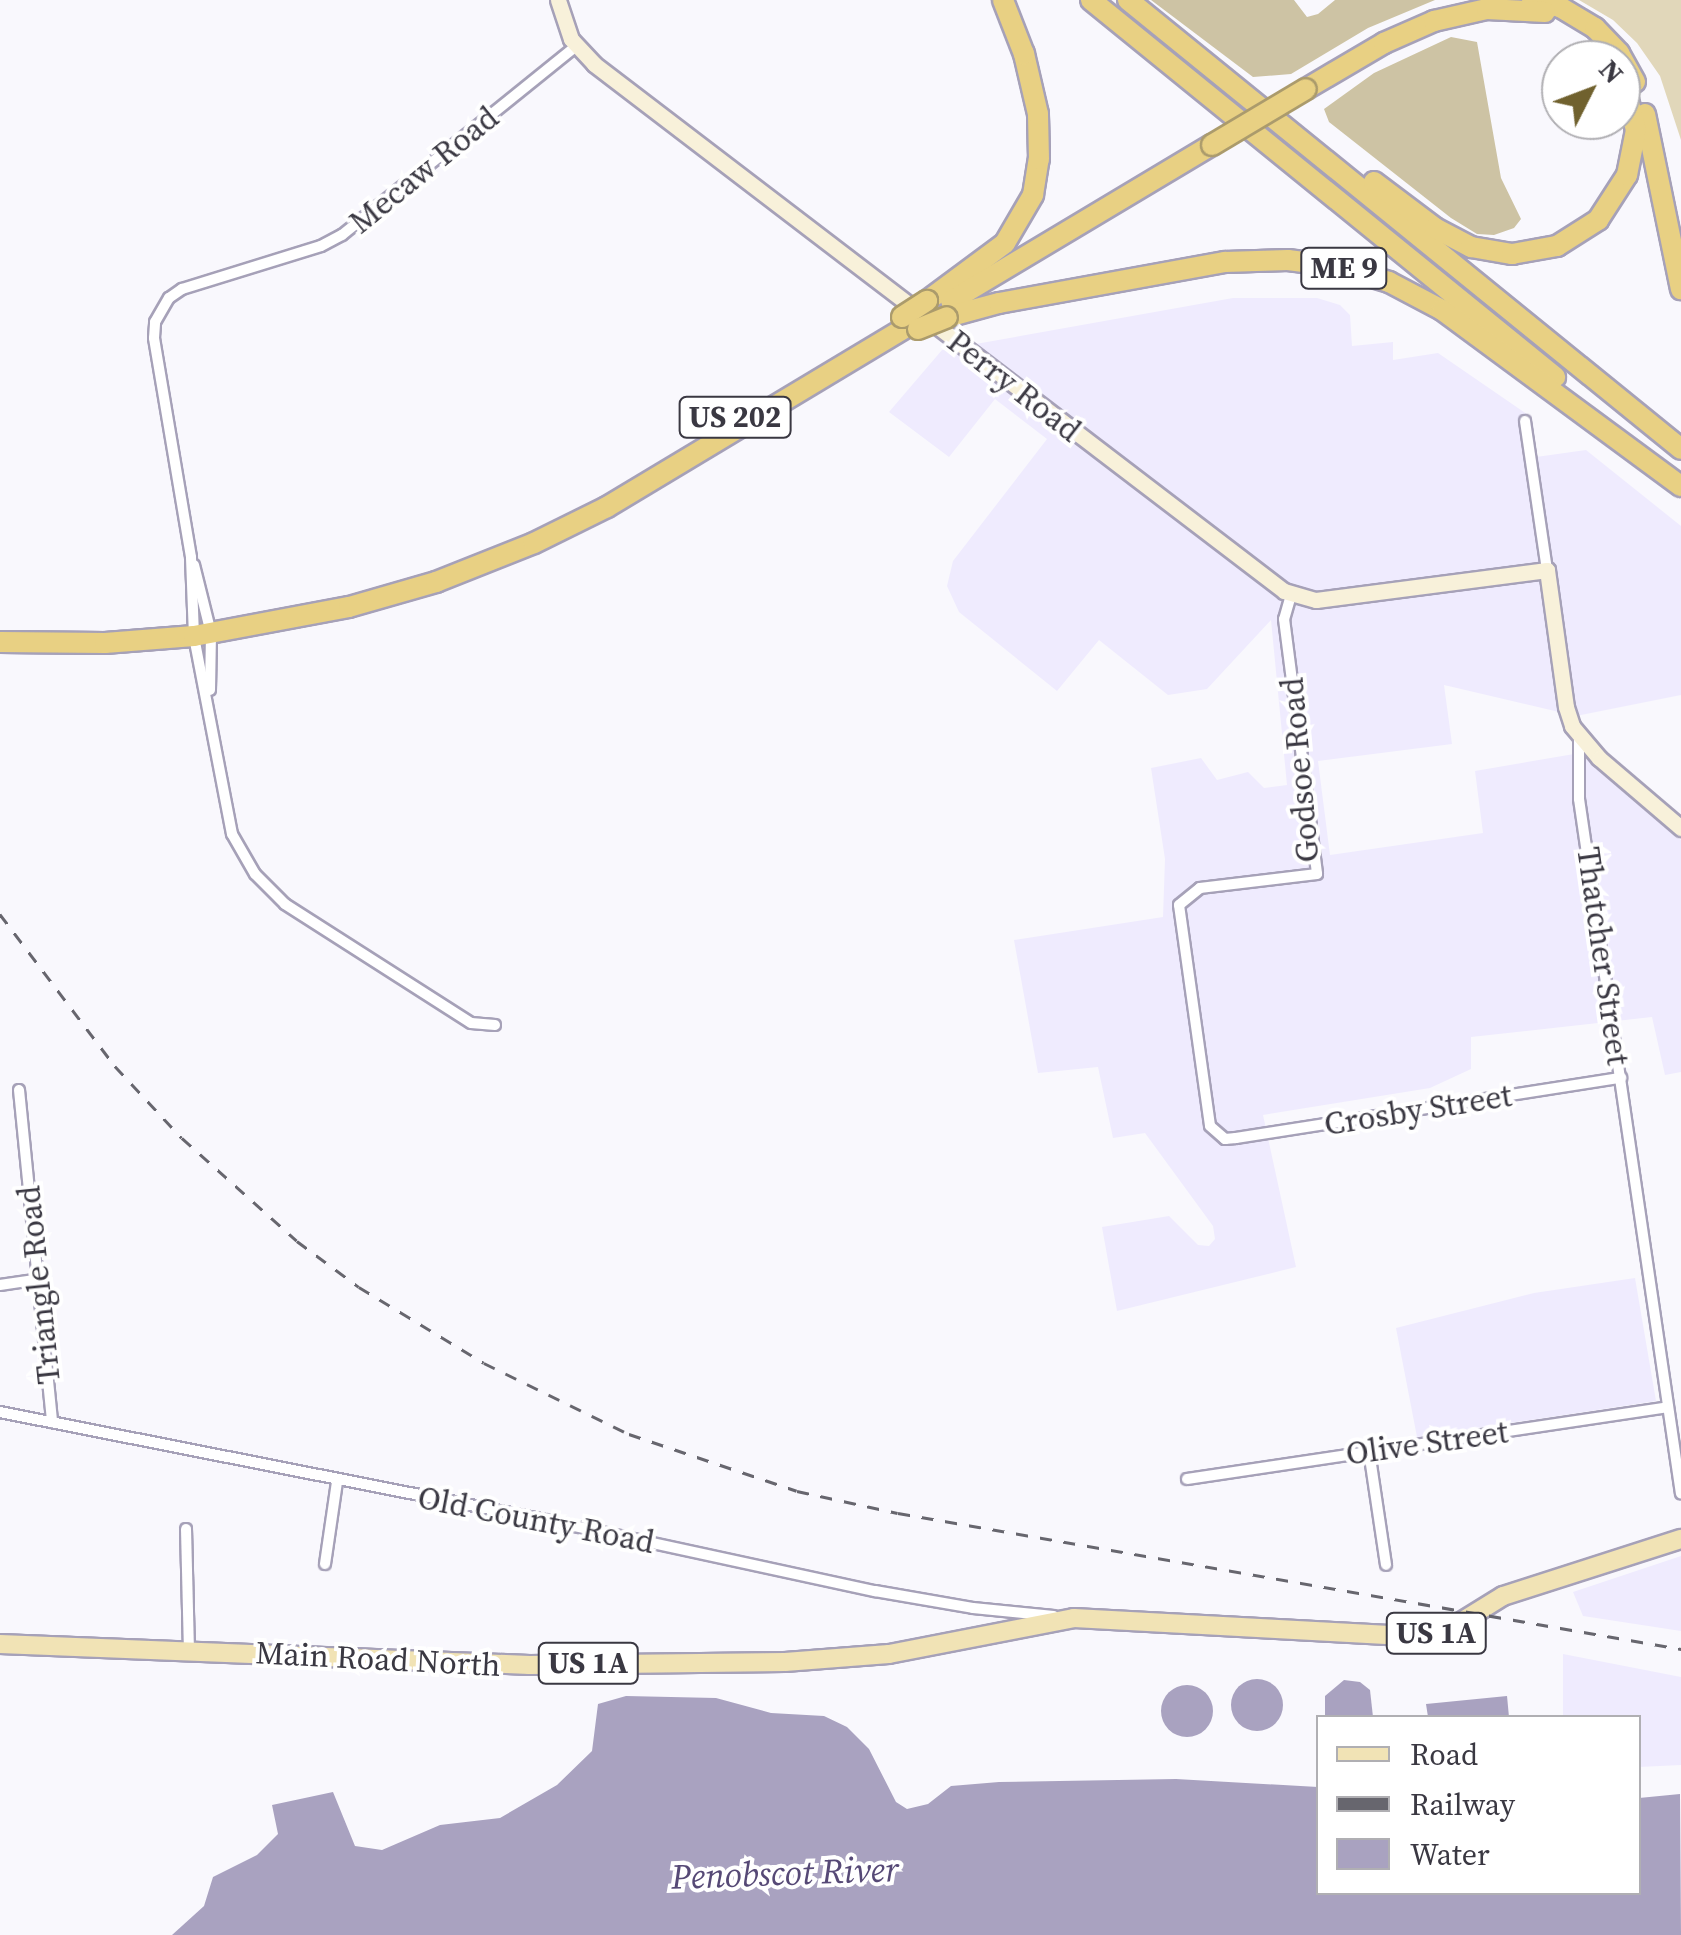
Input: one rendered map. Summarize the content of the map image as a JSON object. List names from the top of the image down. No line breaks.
{"streets":{"highway":["ME 9","US 202"],"main road":["US 1A","Main Road North"],"street":["Mecaw Road","Perry Road","Godsoe Road","Thatcher Street","Crosby Street","Triangle Road","Olive Street","Old County Road"]},"crossings":[["Mecaw Road","Perry Road"],["Mecaw Road","US 202"],["ME 9","US 202"],["Perry Road","Godsoe Road"],["Godsoe Road","Crosby Street"],["Thatcher Street","Crosby Street"],["Thatcher Street","Olive Street"],["Triangle Road","Old County Road"],["Old County Road","Main Road North"]],"water":["Penobscot River"],"legend":["Road","Railway","Water"],"north":"top right"}
